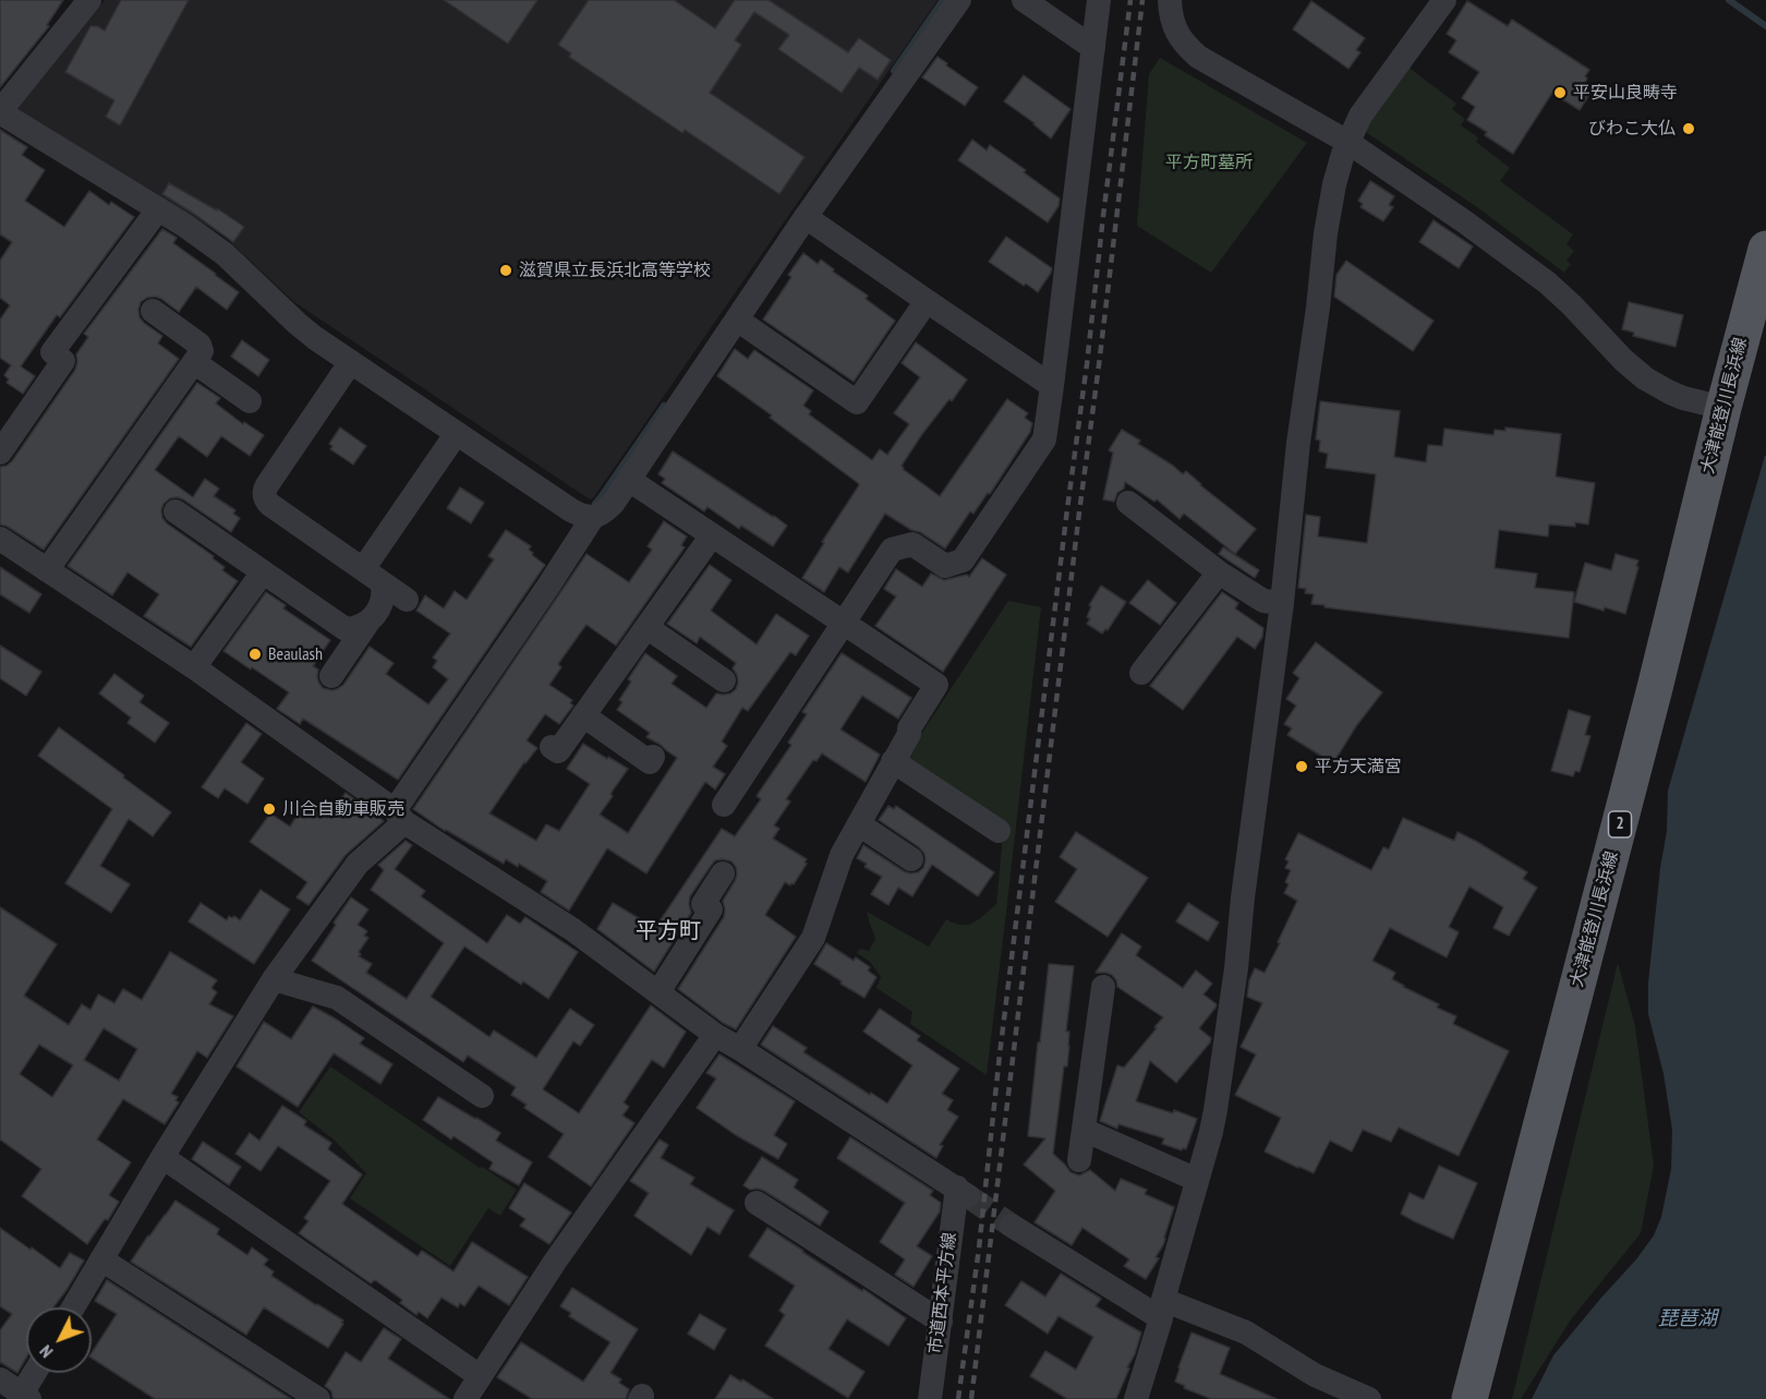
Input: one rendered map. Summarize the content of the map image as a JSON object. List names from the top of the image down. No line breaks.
{"streets":{"main road":["大津能登川長浜線","2"],"street":["市道西本平方線"]},"districts":["平方町"],"water":["琵琶湖"],"parks":["平方町墓所"],"places":["平安山良畴寺","びわこ大仏","滋賀県立長浜北高等学校","Beaulash","平方天満宮","川合自動車販売"],"north":"bottom left"}
